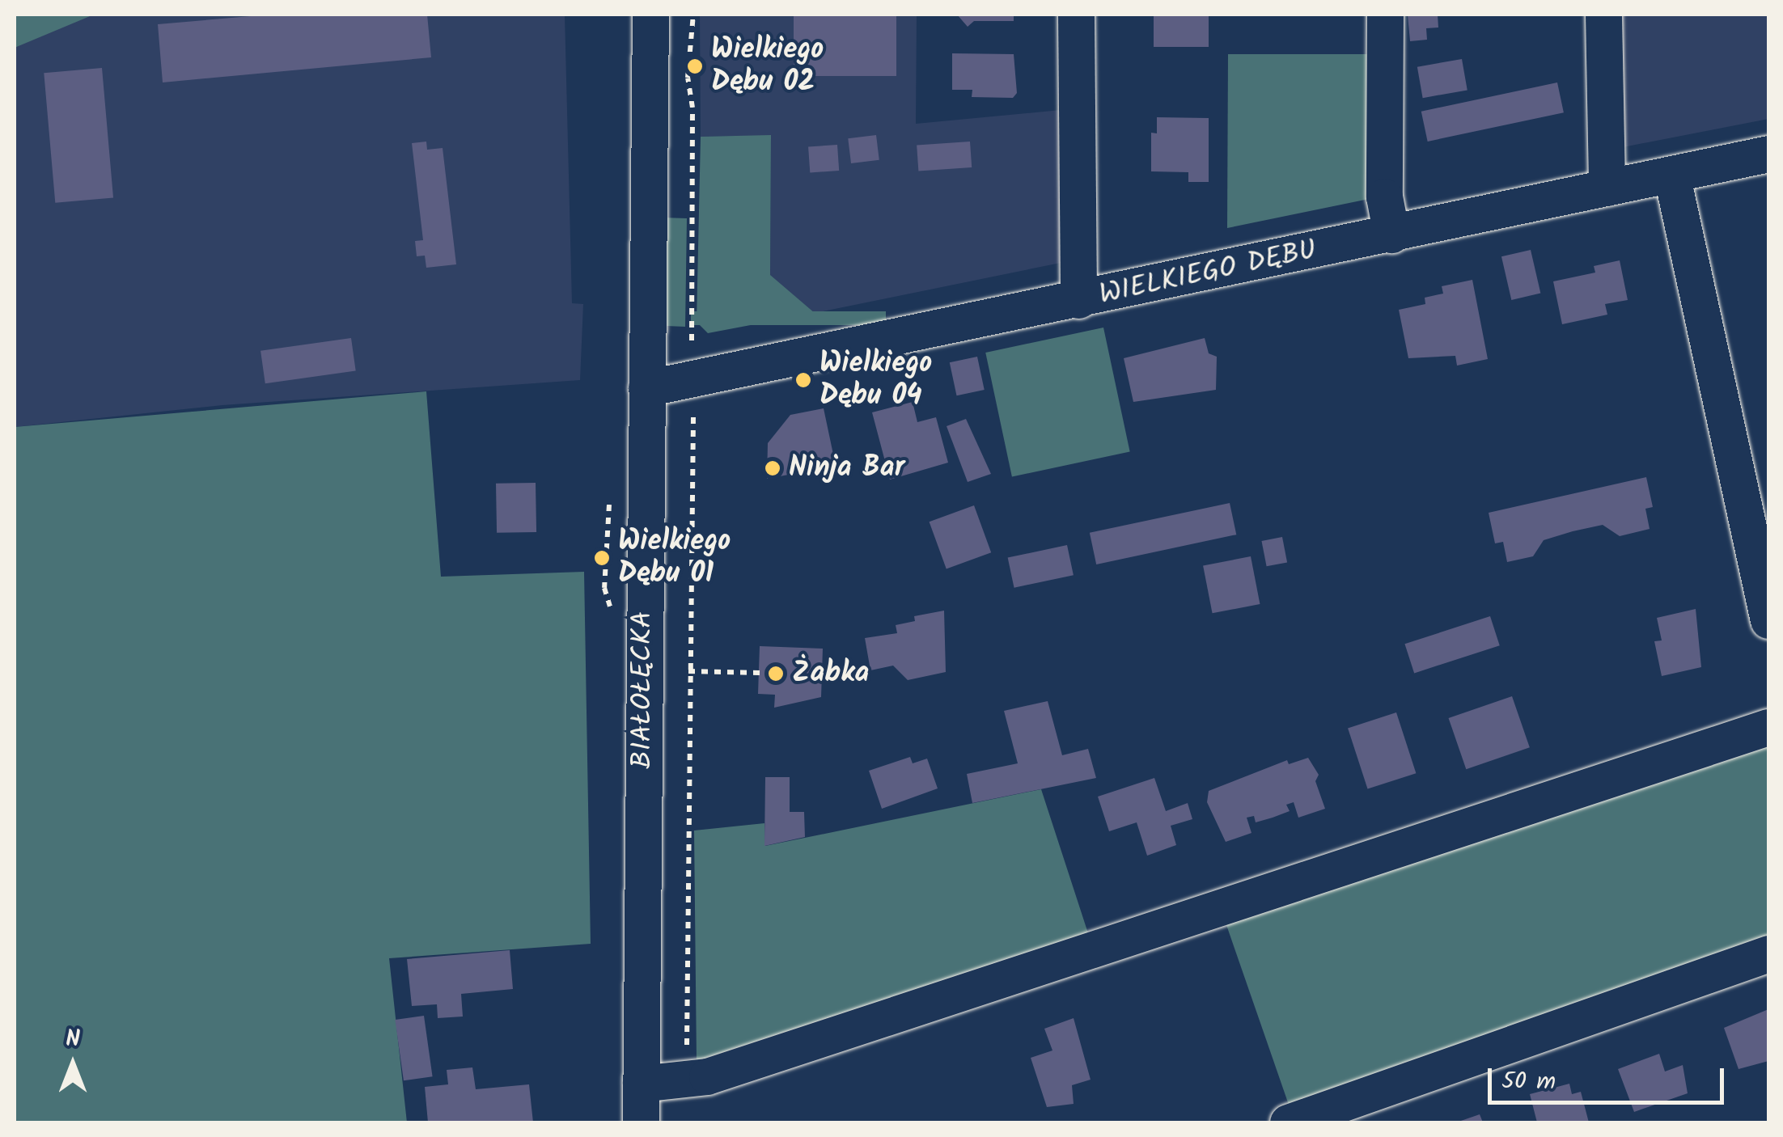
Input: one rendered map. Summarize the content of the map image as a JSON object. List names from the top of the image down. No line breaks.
{"streets":{"street":["WIELKIEGO DĘBU","BIAŁOŁĘCKA"]},"crossings":[["WIELKIEGO DĘBU","BIAŁOŁĘCKA"]],"places":["Wielkiego Dębu 02","Wielkiego Dębu 04","Ninja Bar","Wielkiego Dębu 01","Żabka"],"scale_bar":"50 m","north":"top"}
